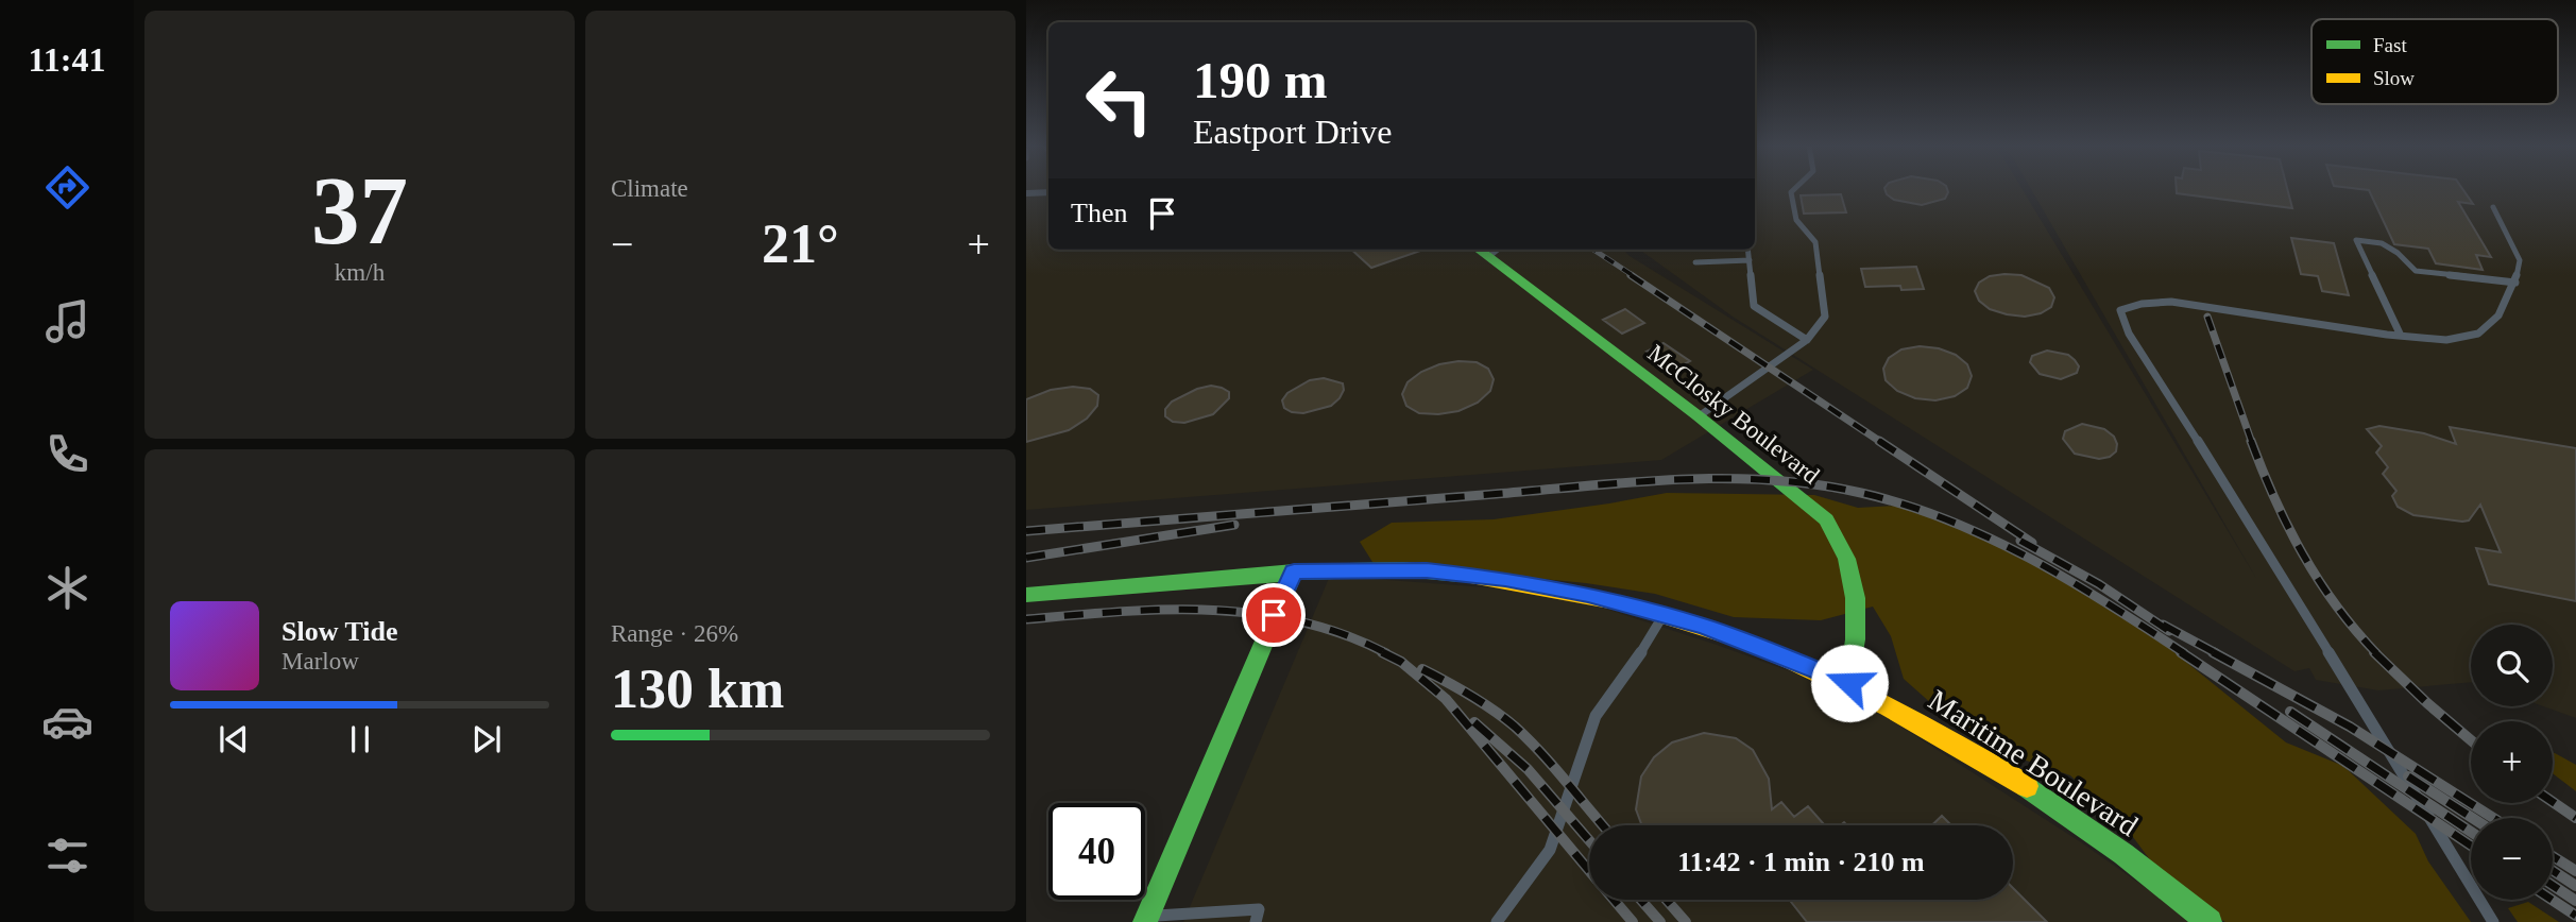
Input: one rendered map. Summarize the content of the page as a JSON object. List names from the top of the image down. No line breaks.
{"streets":{"street":["McClosky Boulevard","Maritime Boulevard"]},"crossings":[["McClosky Boulevard","Maritime Boulevard"]],"legend":["Fast","Slow"],"page":{"tabs":"11:41","tile":[["37","km/h"],"Climate",["Range · 26%","130 km"]],"turn":["190 m","Eastport Drive"],"then":"Then","heat":["−","21°","+"],"song":["Slow Tide","Marlow"],"map_buttons":["+","−"],"limit":"40","trip":"11:42 · 1 min · 210 m"}}
